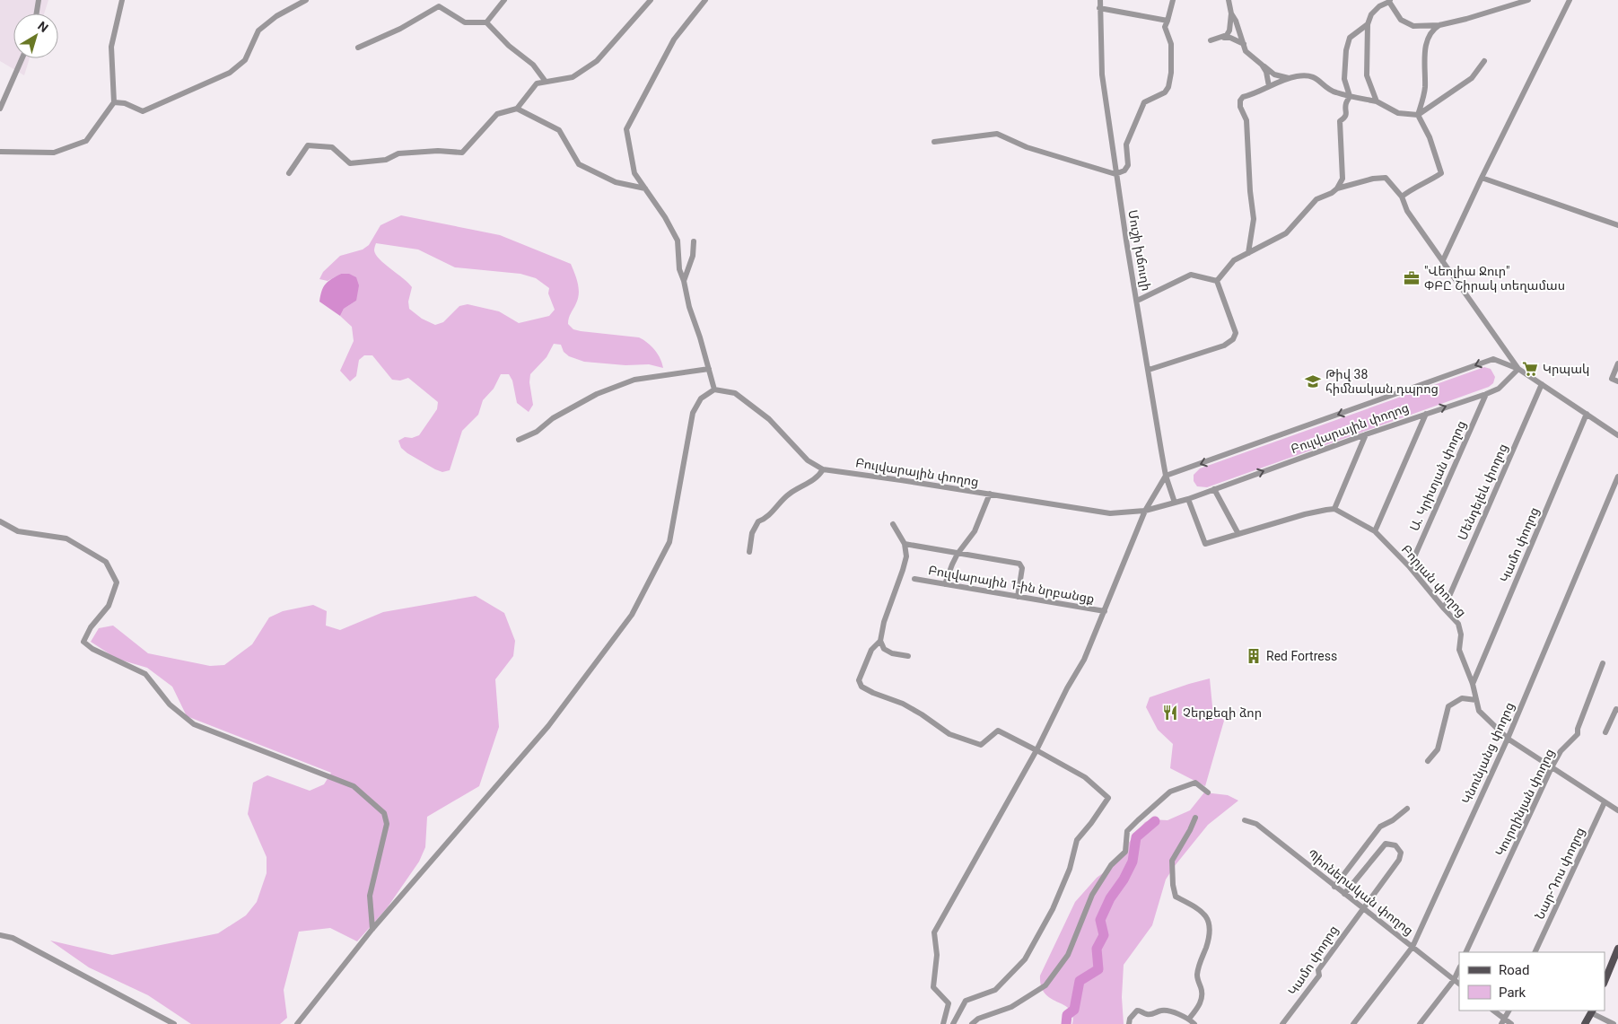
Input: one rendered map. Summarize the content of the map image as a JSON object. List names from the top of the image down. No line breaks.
{"streets":{"street":["Մուշի խճուղի","Բուլվարային փողոց","Ա. Կրիտյան փողոց","Մենդելեև փողոց","Կամո փողոց","Բորյան փողոց","Բուլվարային 1-ին նրբանցք","Կնունյանց փողոց","Կուրղինյան փողոց","Նար-Դոս փողոց","Պիոներական փողոց"]},"crossings":[["Մուշի խճուղի","Բուլվարային փողոց"],["Բուլվարային փողոց","Ա. Կրիտյան փողոց"],["Ա. Կրիտյան փողոց","Բորյան փողոց"],["Մենդելեև փողոց","Բորյան փողոց"],["Կամո փողոց","Բորյան փողոց"],["Կամո փողոց","Պիոներական փողոց"],["Բորյան փողոց","Կնունյանց փողոց"],["Բորյան փողոց","Կուրղինյան փողոց"],["Բորյան փողոց","Նար-Դոս փողոց"],["Կնունյանց փողոց","Պիոներական փողոց"]],"places":{"office":["\"Վեոլիա Ջուր\" ՓԲԸ Շիրակ տեղամաս"],"supermarket":["Կրպակ"],"school or university":["Թիվ 38 հիմնական դպրոց"],"building":["Red Fortress"],"restaurant":["Չերքեզի ձոր"]},"legend":["Road","Park"],"north":"top right"}
